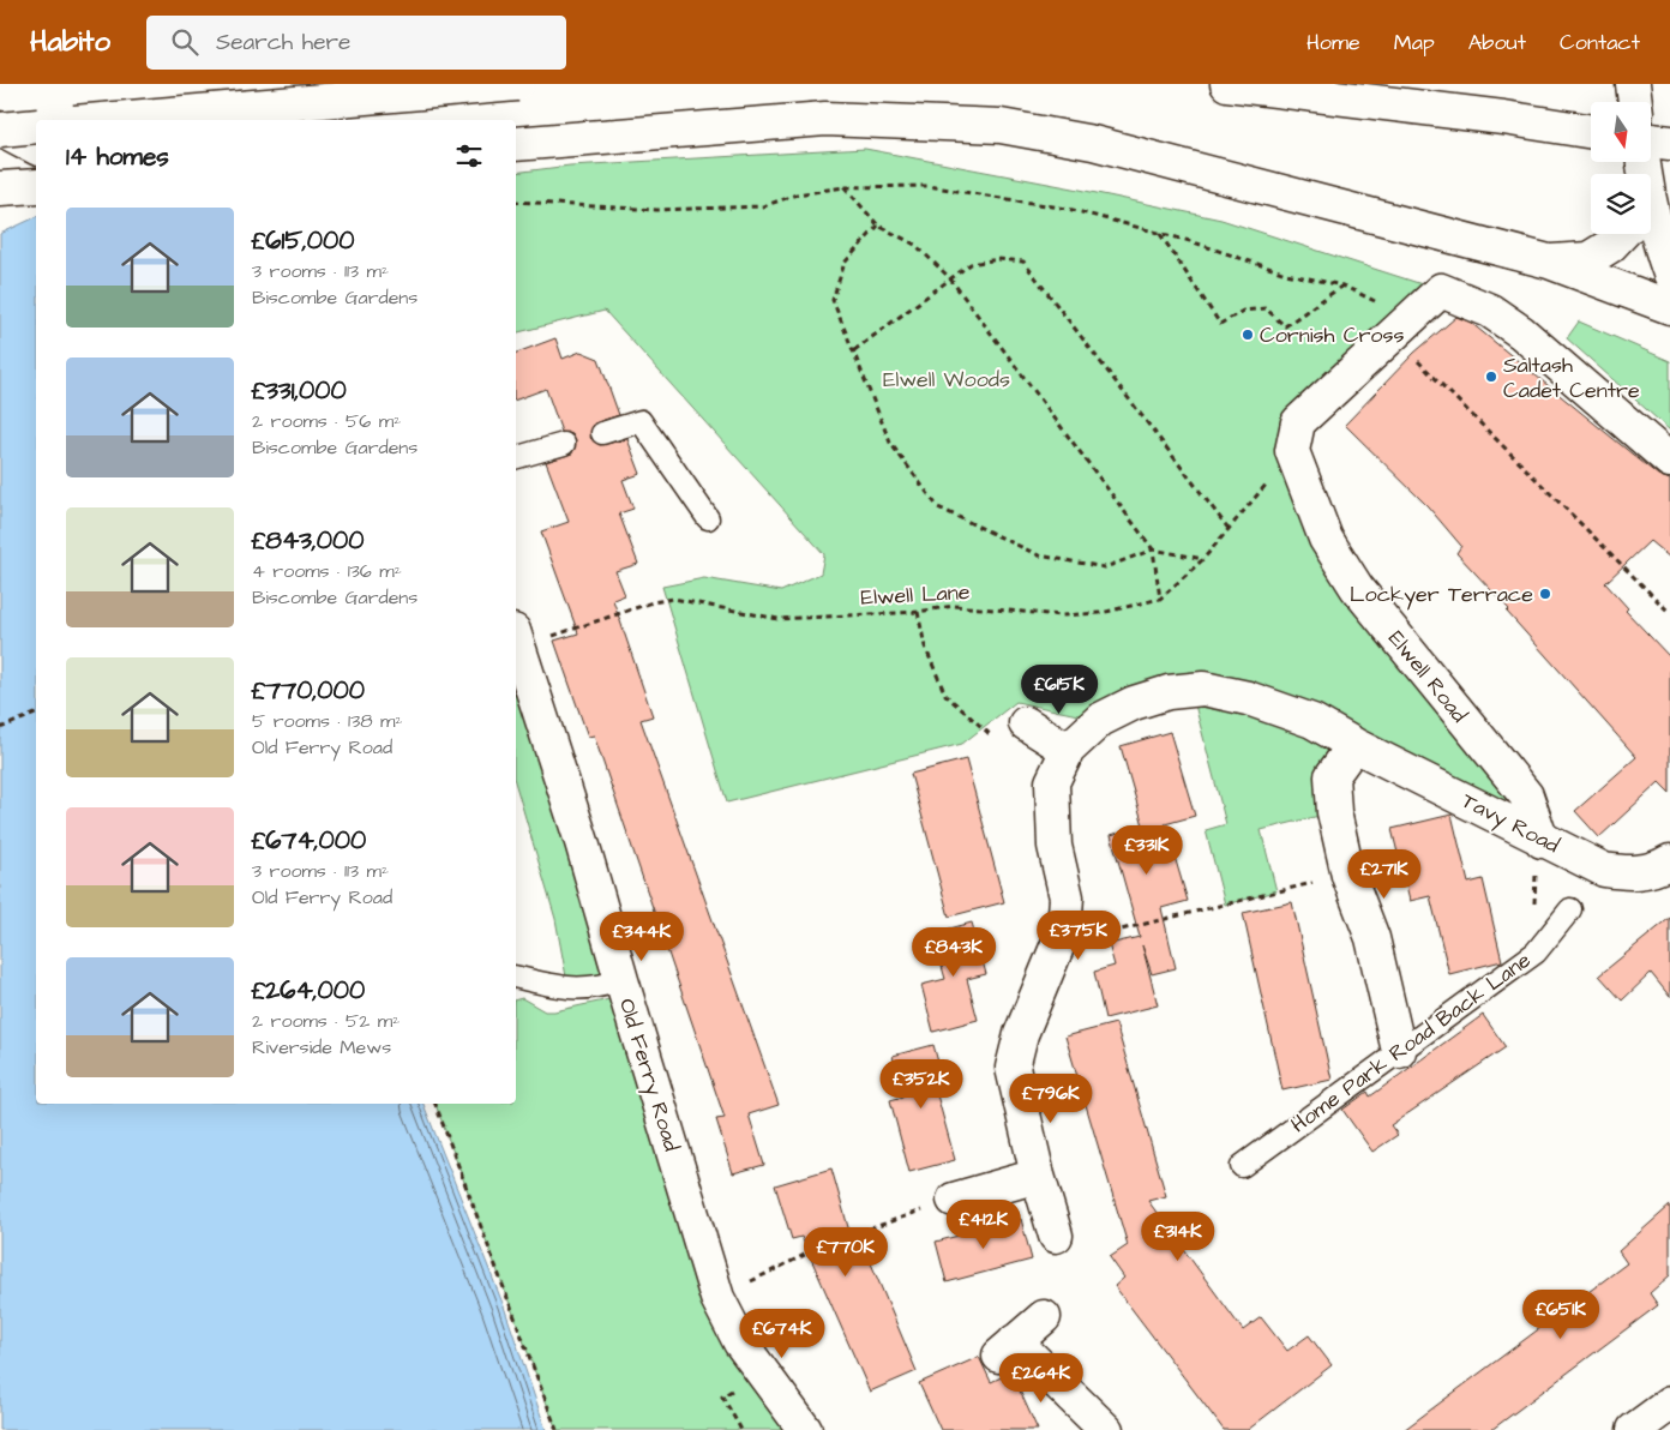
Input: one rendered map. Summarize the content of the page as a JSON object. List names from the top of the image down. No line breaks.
{"streets":{"main road":["Elwell Road","Tavy Road","Old Ferry Road"],"lane":["Home Park Road Back Lane"],"path":["Elwell Lane"]},"crossings":[["Elwell Lane","Elwell Road"],["Elwell Lane","Old Ferry Road"],["Elwell Road","Tavy Road"]],"parks":["Elwell Woods"],"places":["Cornish Cross","Saltash Cadet Centre","Lockyer Terrace"],"north":"bottom","page":{"header":"Habito","search":"Search here","nav":["Home","Map","About","Contact"],"heading":"14 homes","list":[{"name":"£615,000","note":"3 rooms · 113 m² · Biscombe Gardens"},{"name":"£331,000","note":"2 rooms · 56 m² · Biscombe Gardens"},{"name":"£843,000","note":"4 rooms · 136 m² · Biscombe Gardens"},{"name":"£770,000","note":"5 rooms · 138 m² · Old Ferry Road"},{"name":"£674,000","note":"3 rooms · 113 m² · Old Ferry Road"},{"name":"£264,000","note":"2 rooms · 52 m² · Riverside Mews"}],"price":["£615K","£331K","£271K","£375K","£344K","£843K","£352K","£796K","£412K","£314K","£770K","£651K","£674K","£264K"]}}
